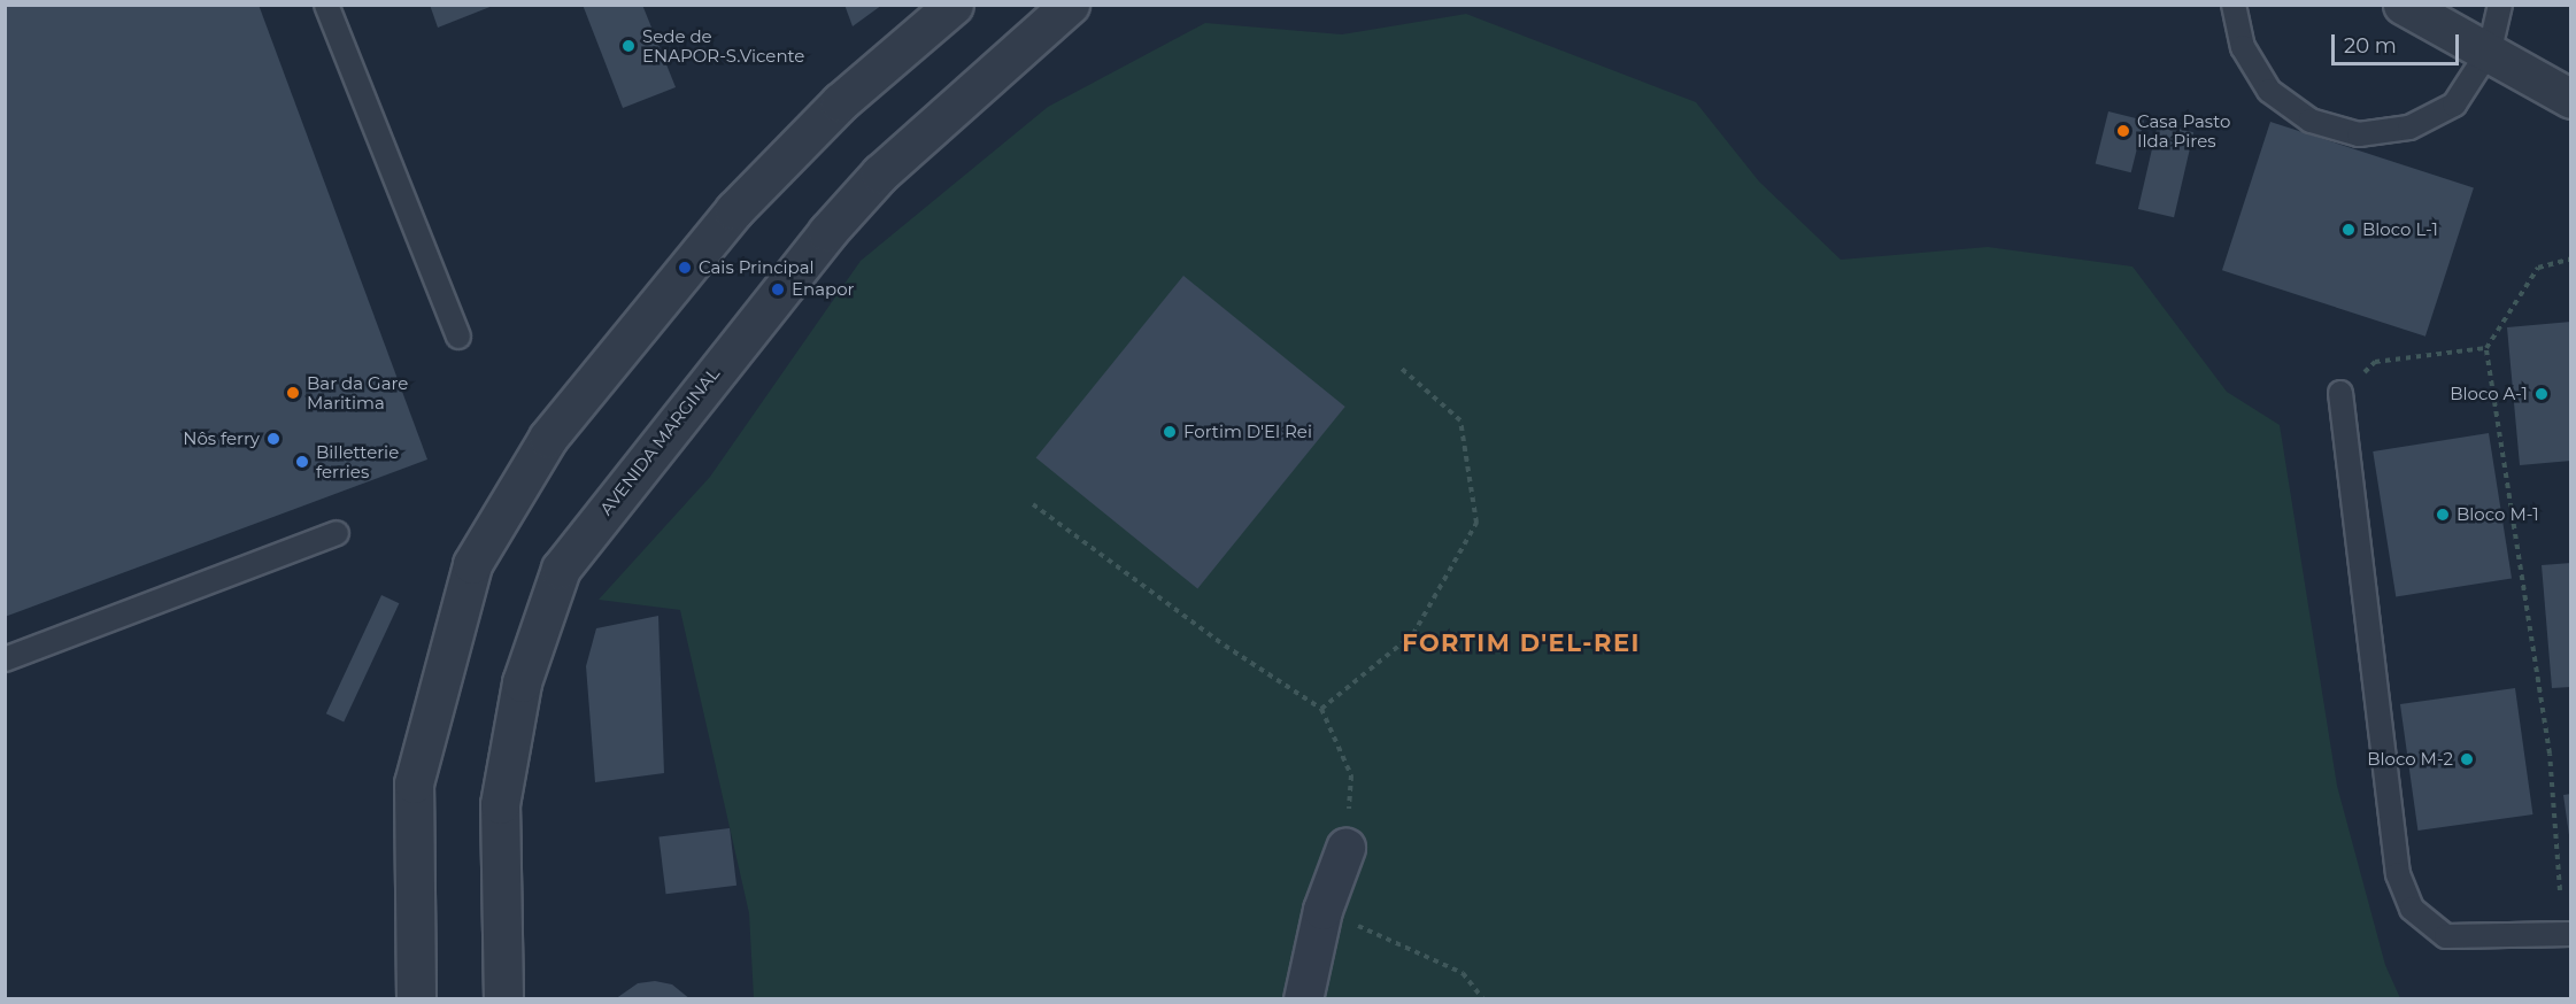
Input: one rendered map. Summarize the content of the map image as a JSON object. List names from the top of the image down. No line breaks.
{"streets":{"street":["AVENIDA MARGINAL"]},"districts":["FORTIM D'EL-REI"],"places":["Sede de ENAPOR-S.Vicente","Casa Pasto Ilda Pires","Bloco L-1","Cais Principal","Enapor","Bar da Gare Maritima","Bloco A-1","Fortim D'El Rei","Nôs ferry","Billetterie ferries","Bloco M-1","Bloco M-2"],"scale_bar":"20 m"}
